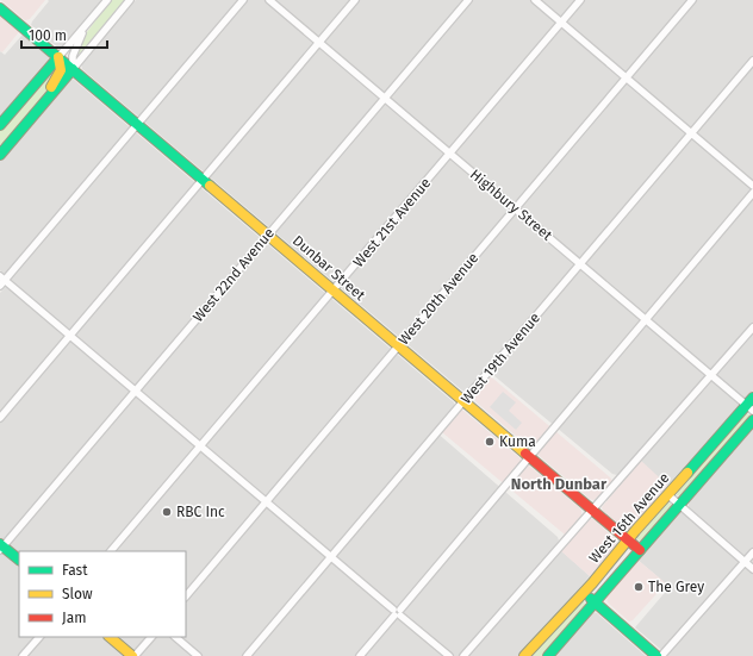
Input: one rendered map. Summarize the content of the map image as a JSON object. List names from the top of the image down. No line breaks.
{"streets":{"main road":["Dunbar Street","West 16th Avenue"],"street":["Highbury Street","West 21st Avenue","West 22nd Avenue","West 20th Avenue","West 19th Avenue"]},"crossings":[["Highbury Street","West 21st Avenue"],["Highbury Street","West 22nd Avenue"],["Highbury Street","West 20th Avenue"],["Highbury Street","West 19th Avenue"],["Highbury Street","West 16th Avenue"],["West 21st Avenue","Dunbar Street"],["Dunbar Street","West 22nd Avenue"],["Dunbar Street","West 20th Avenue"],["Dunbar Street","West 19th Avenue"],["Dunbar Street","West 16th Avenue"]],"districts":["North Dunbar"],"places":["Kuma","RBC Inc","The Grey"],"legend":["Fast","Slow","Jam"],"scale_bar":"100 m"}
